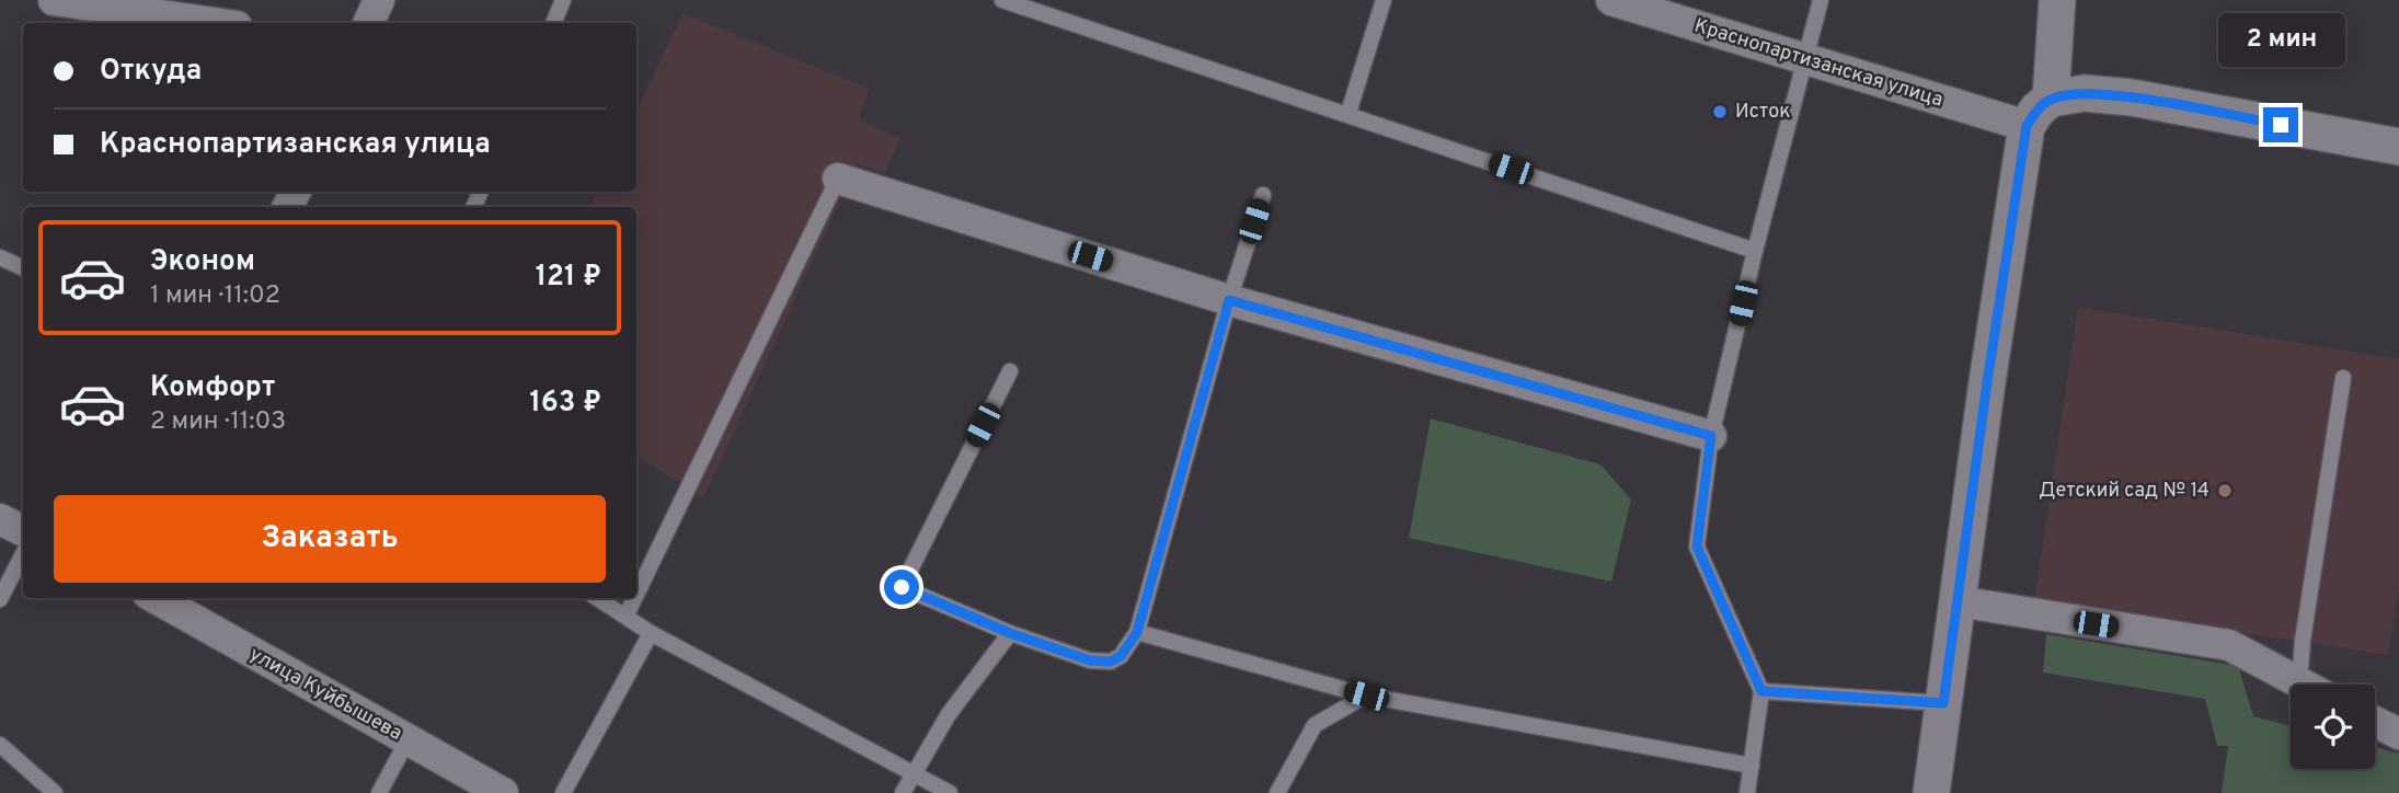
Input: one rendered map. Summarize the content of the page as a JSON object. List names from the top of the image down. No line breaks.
{"streets":{"street":["Краснопартизанская улица","улица Куйбышева"]},"places":["Исток","Детский сад № 14"],"page":{"bubble":"2 мин","banner":["Откуда","Краснопартизанская улица"],"list":[{"name":"Эконом","note":"1 мин · 11:02","value":"121 ₽"},{"name":"Комфорт","note":"2 мин · 11:03","value":"163 ₽"}],"buttons":"Заказать"}}
